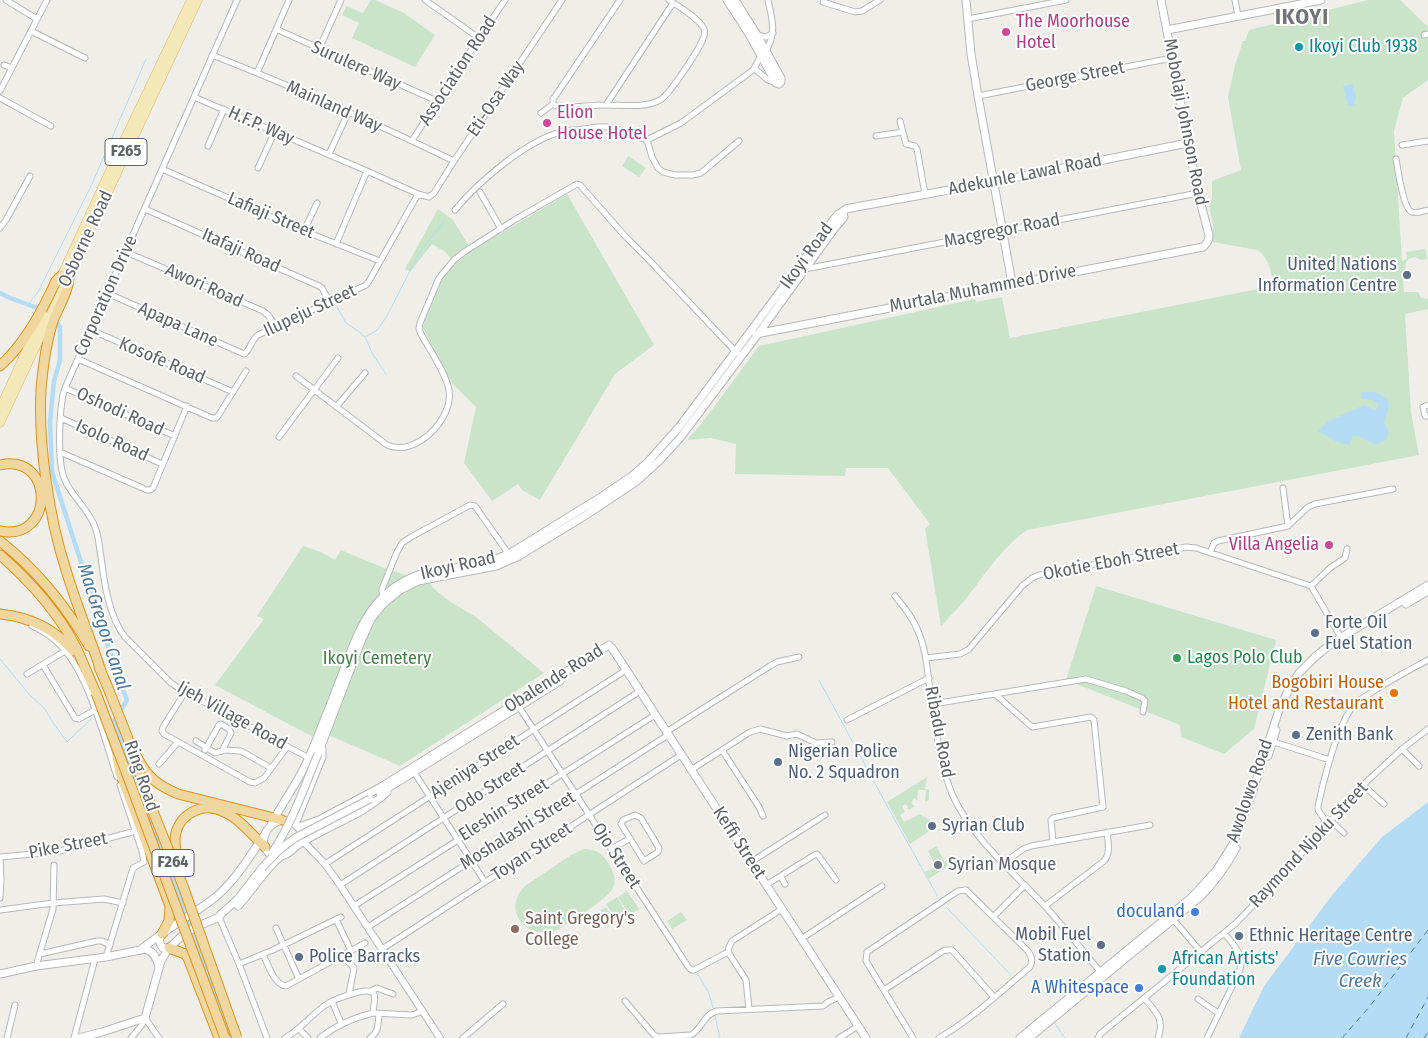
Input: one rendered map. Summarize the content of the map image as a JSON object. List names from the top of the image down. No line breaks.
{"streets":{"highway":["F265","Ring Road","F264"],"main road":["Mobolaji Johnson Road","Adekunle Lawal Road","Osborne Road","Ikoyi Road","Murtala Muhammed Drive","Obalende Road","Awolowo Road","Keffi Street"],"street":["Surulere Way","Association Road","George Street","Eti-Osa Way","Mainland Way","H.F.P. Way","Lafiaji Street","Macgregor Road","Itafaji Road","Awori Road","Corporation Drive","Ilupeju Street","Apapa Lane","Kosofe Road","Oshodi Road","Isolo Road","Okotie Eboh Street","Ijeh Village Road","Ribadu Road","Ajeniya Street","Odo Street","Eleshin Street","Moshalashi Street","Raymond Njoku Street","Pike Street","Toyan Street","Ojo Street"]},"crossings":[["Surulere Way","Association Road"],["Association Road","Mainland Way"],["George Street","Mobolaji Johnson Road"],["Eti-Osa Way","Mainland Way"],["Eti-Osa Way","H.F.P. Way"],["Mainland Way","Corporation Drive"],["Mobolaji Johnson Road","Adekunle Lawal Road"],["Mobolaji Johnson Road","Macgregor Road"],["Mobolaji Johnson Road","Murtala Muhammed Drive"],["H.F.P. Way","Corporation Drive"],["H.F.P. Way","Ilupeju Street"],["F265","Osborne Road"],["Adekunle Lawal Road","Ikoyi Road"],["Lafiaji Street","Corporation Drive"],["Lafiaji Street","Ilupeju Street"],["Macgregor Road","Ikoyi Road"],["Itafaji Road","Corporation Drive"],["Itafaji Road","Ilupeju Street"],["Ikoyi Road","Murtala Muhammed Drive"],["Ikoyi Road","Obalende Road"],["Ikoyi Road","Ijeh Village Road"],["Awori Road","Corporation Drive"],["Awori Road","Ilupeju Street"],["Corporation Drive","Apapa Lane"],["Corporation Drive","Kosofe Road"],["Corporation Drive","Oshodi Road"],["Corporation Drive","Isolo Road"],["Corporation Drive","Ijeh Village Road"],["Ilupeju Street","Apapa Lane"],["Okotie Eboh Street","Ribadu Road"],["Obalende Road","Keffi Street"],["Obalende Road","Ojo Street"],["Ribadu Road","Awolowo Road"],["Ajeniya Street","Keffi Street"],["Ajeniya Street","Ojo Street"],["Odo Street","Keffi Street"],["Odo Street","Ojo Street"],["Eleshin Street","Keffi Street"],["Eleshin Street","Ojo Street"],["Moshalashi Street","Keffi Street"],["Moshalashi Street","Ojo Street"],["Keffi Street","Toyan Street"],["Toyan Street","Ojo Street"]],"districts":["IKOYI"],"water":["MacGregor Canal","Five Cowries Creek"],"parks":["Ikoyi Cemetery"],"places":["The Moorhouse Hotel","Ikoyi Club 1938","Elion House Hotel","United Nations Information Centre","Villa Angelia","Forte Oil Fuel Station","Lagos Polo Club","Bogobiri House Hotel and Restaurant","Zenith Bank","Nigerian Police No. 2 Squadron","Syrian Club","Syrian Mosque","doculand","Saint Gregory's College","Ethnic Heritage Centre","Mobil Fuel Station","Police Barracks","African Artists' Foundation","A Whitespace"]}
